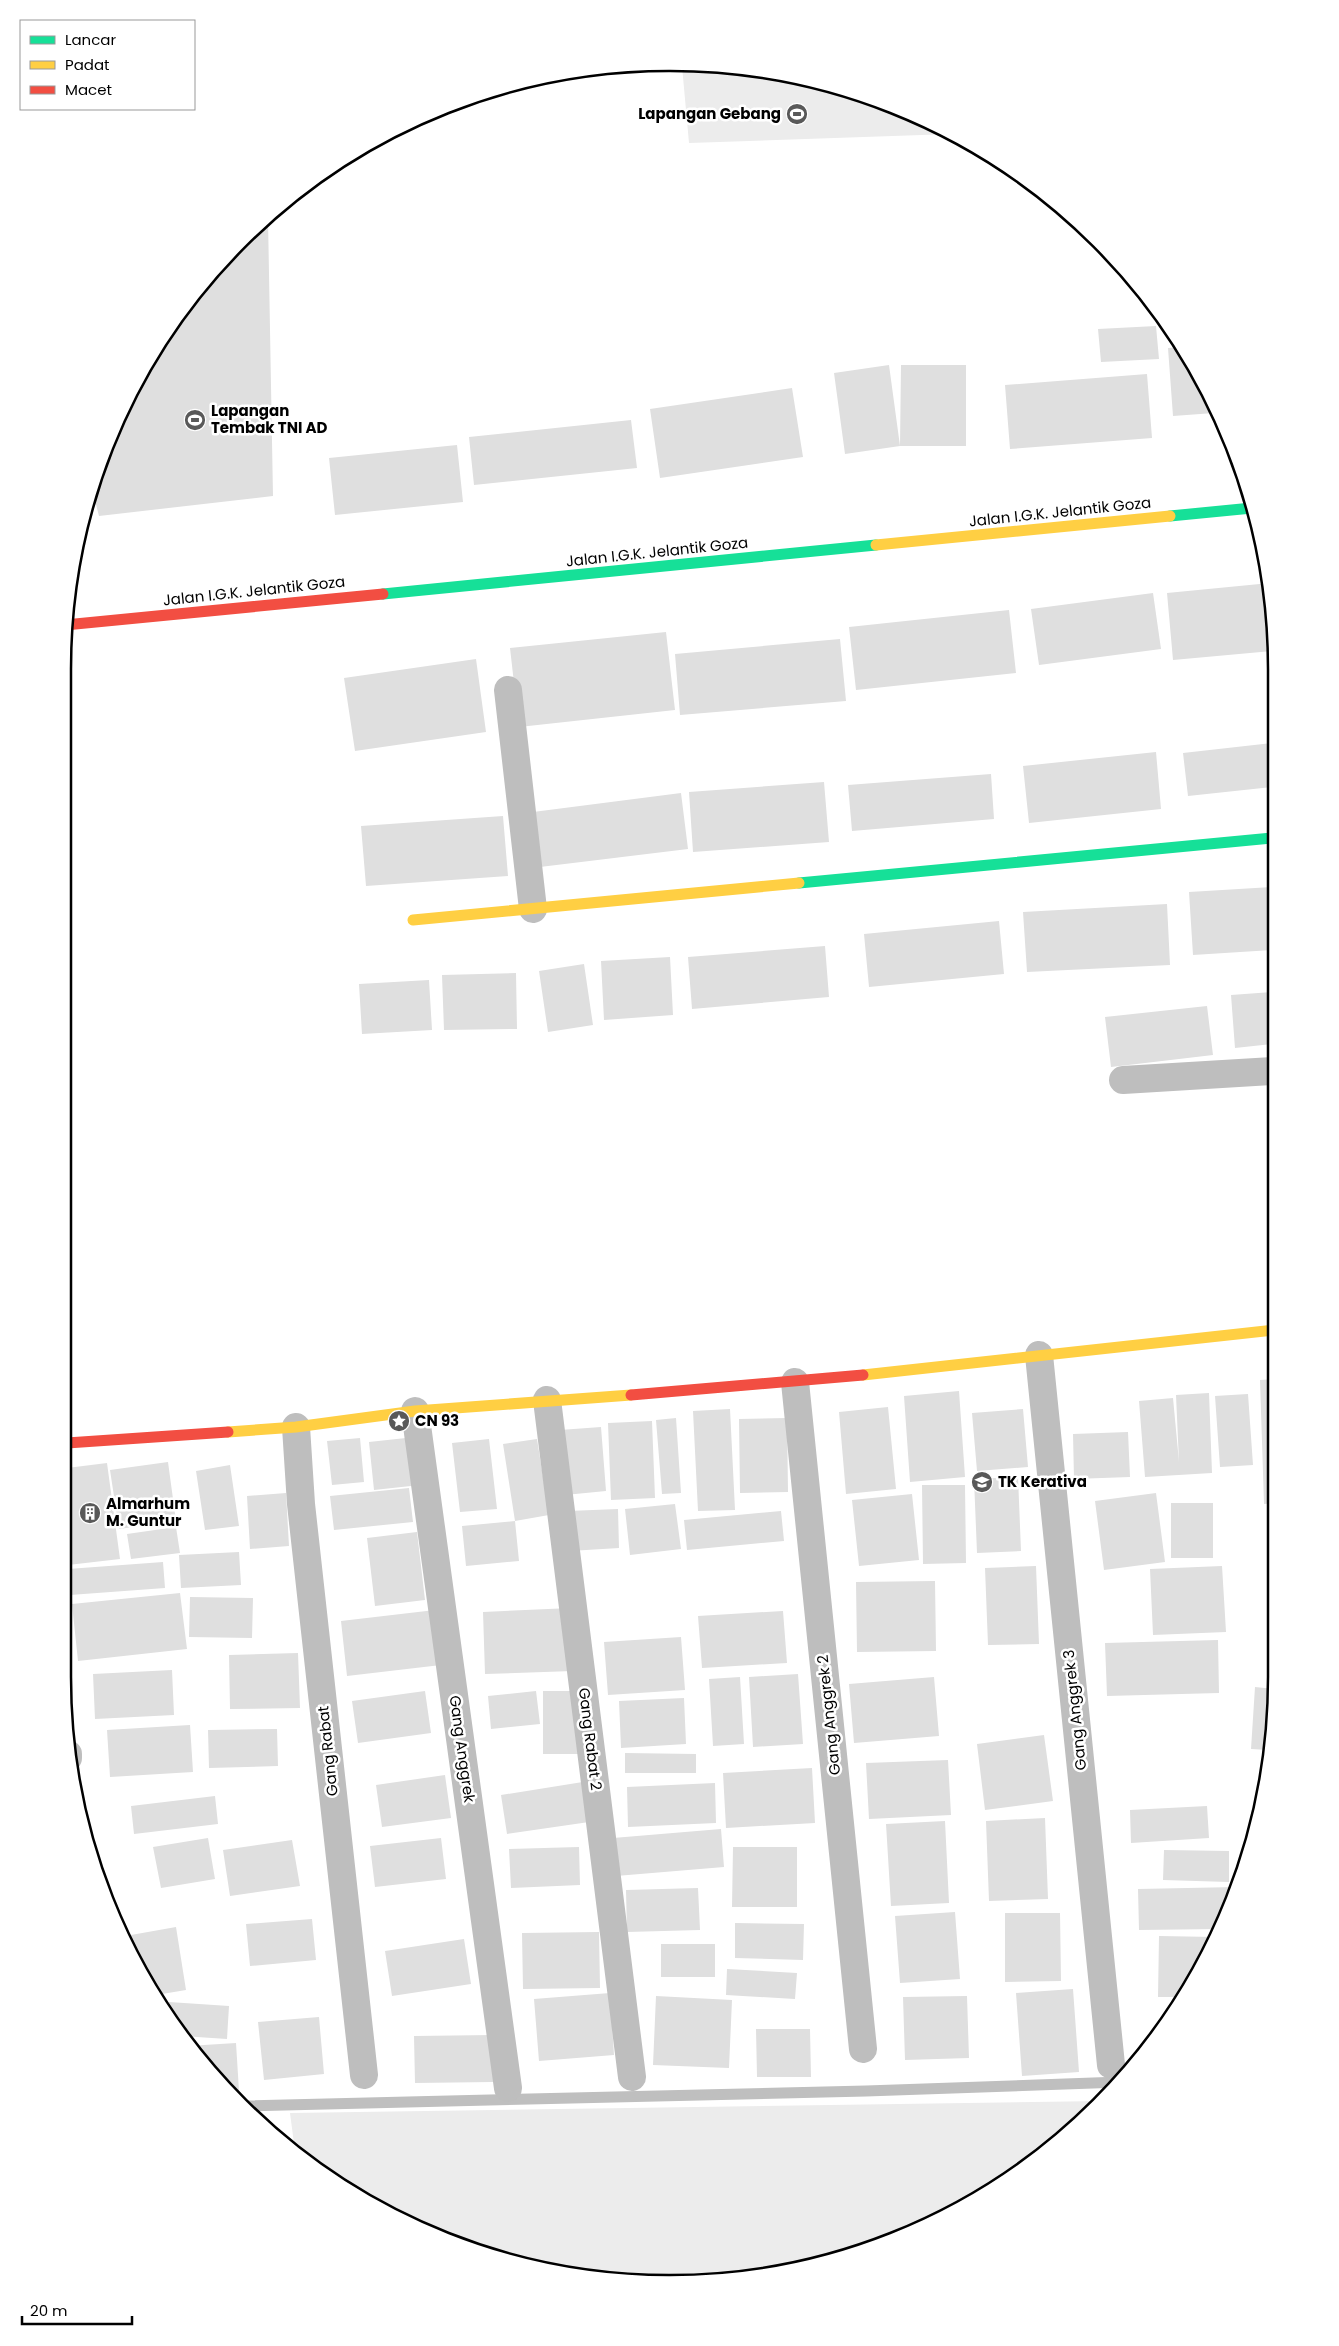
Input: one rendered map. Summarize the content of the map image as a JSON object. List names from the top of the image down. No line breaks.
{"streets":{"street":["Jalan I.G.K. Jelantik Goza","Gang Anggrek 3","Gang Anggrek 2","Gang Rabat 2","Gang Anggrek","Gang Rabat"]},"places":{"sports":["Lapangan Gebang","Lapangan Tembak TNI AD"],"place":["CN 93"],"school or university":["TK Kerativa"],"building":["Almarhum M. Guntur"]},"legend":["Lancar","Padat","Macet"],"scale_bar":"20 m"}
